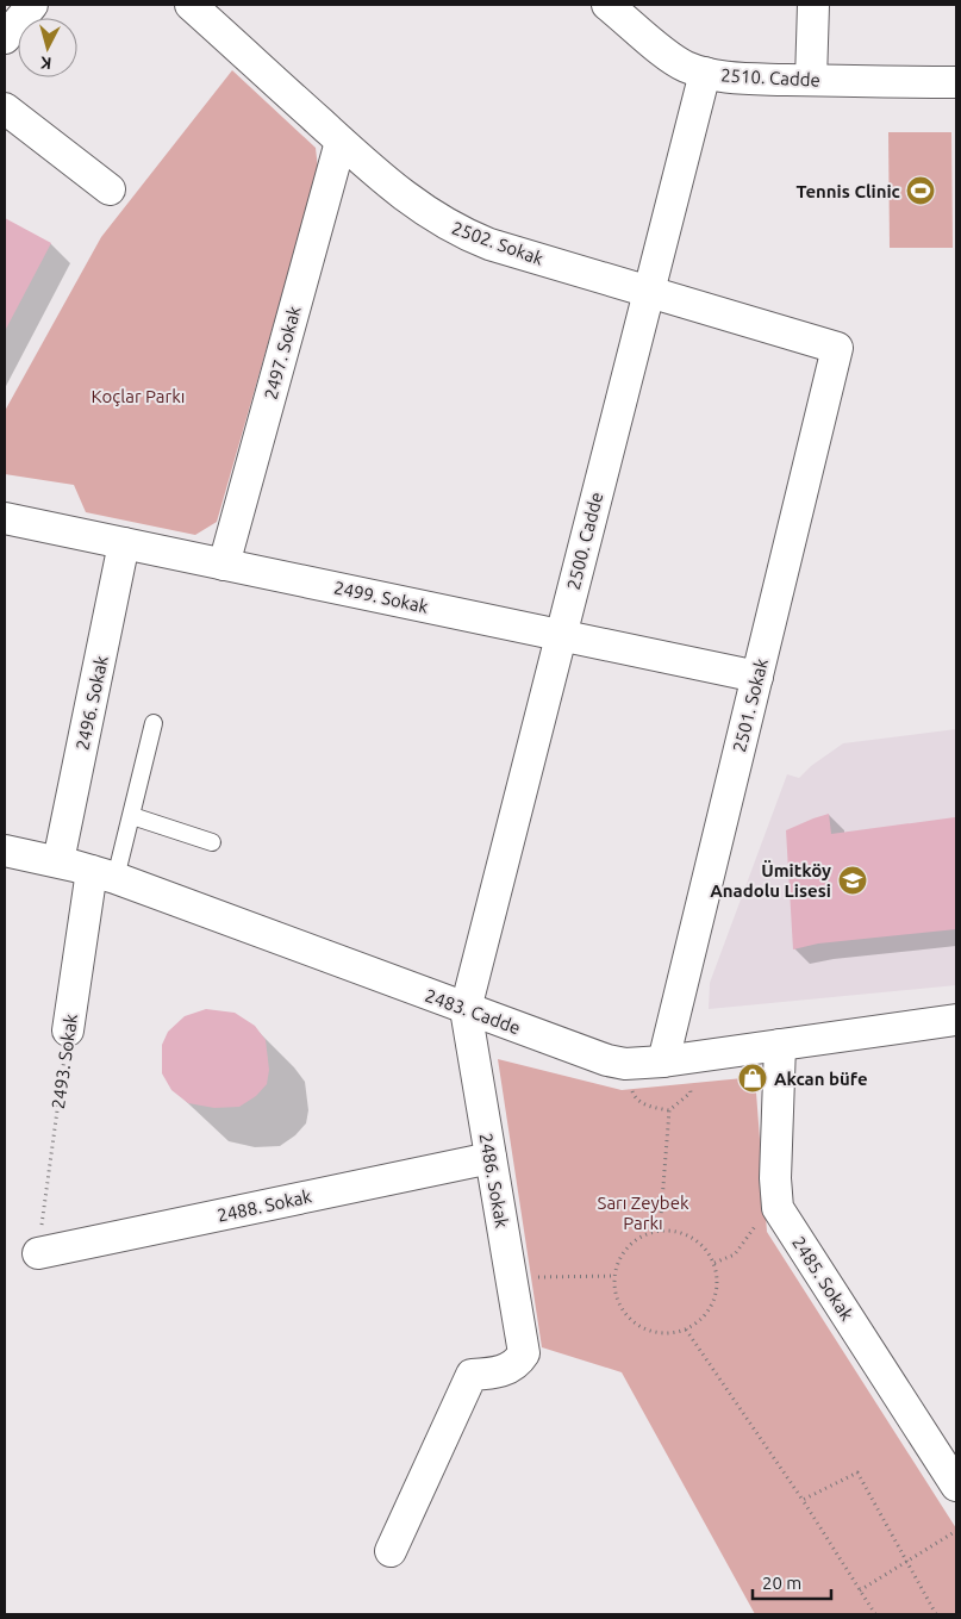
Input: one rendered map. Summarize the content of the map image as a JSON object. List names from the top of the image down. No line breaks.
{"streets":{"street":["2510. Cadde","2502. Sokak","2497. Sokak","2500. Cadde","2499. Sokak","2496. Sokak","2501. Sokak","2483. Cadde","2493. Sokak","2486. Sokak","2488. Sokak","2485. Sokak"]},"crossings":[["2510. Cadde","2500. Cadde"],["2502. Sokak","2497. Sokak"],["2502. Sokak","2500. Cadde"],["2502. Sokak","2501. Sokak"],["2497. Sokak","2499. Sokak"],["2500. Cadde","2499. Sokak"],["2500. Cadde","2483. Cadde"],["2500. Cadde","2486. Sokak"],["2499. Sokak","2496. Sokak"],["2499. Sokak","2501. Sokak"],["2496. Sokak","2483. Cadde"],["2501. Sokak","2483. Cadde"],["2483. Cadde","2493. Sokak"],["2483. Cadde","2486. Sokak"],["2483. Cadde","2485. Sokak"],["2493. Sokak","2488. Sokak"],["2486. Sokak","2488. Sokak"]],"parks":["Koçlar Parkı","Sarı Zeybek Parkı"],"places":{"sports":["Tennis Clinic"],"school or university":["Ümitköy Anadolu Lisesi"],"shop":["Akcan büfe"]},"scale_bar":"20 m","north":"bottom"}
